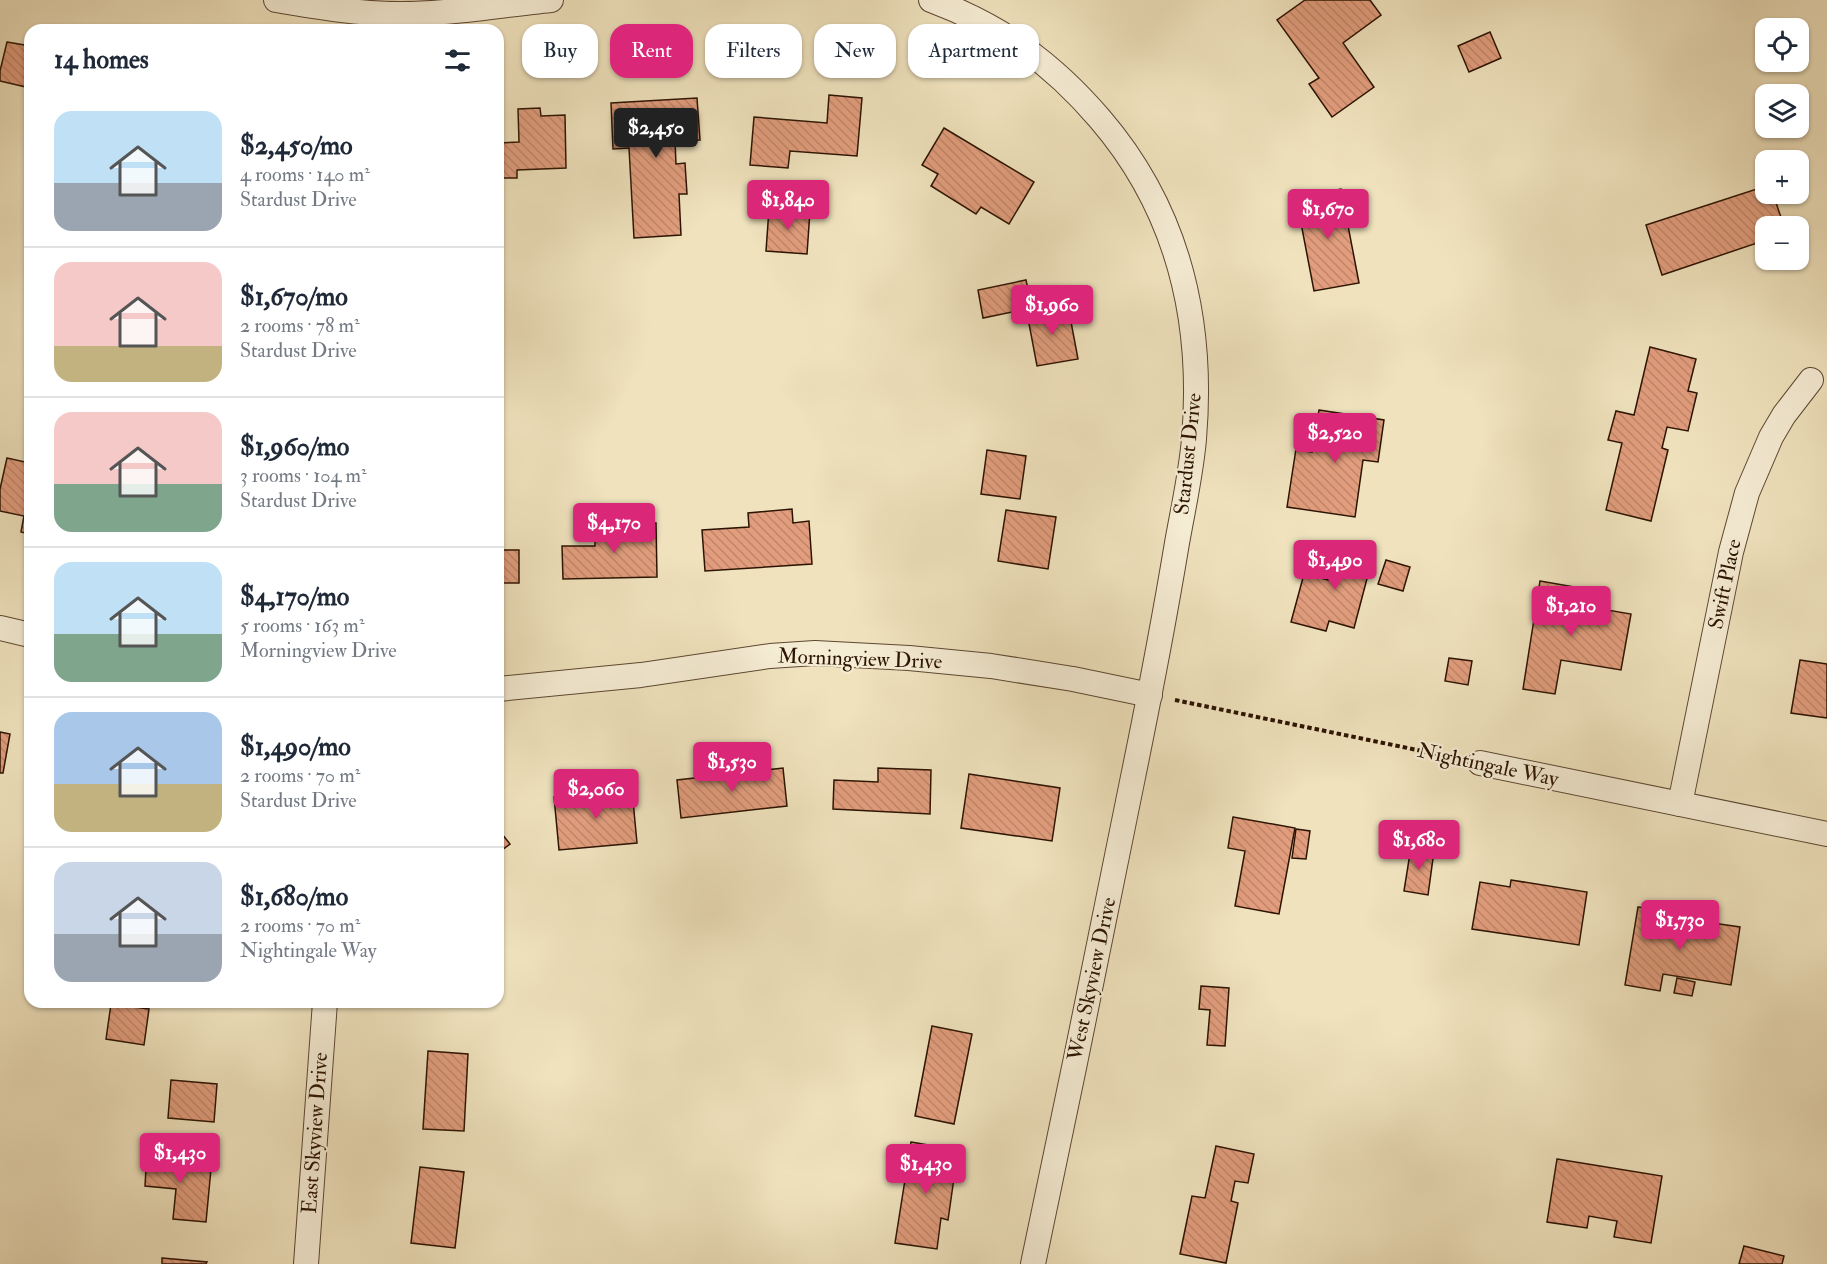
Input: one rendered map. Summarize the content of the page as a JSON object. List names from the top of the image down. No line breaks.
{"streets":{"street":["Stardust Drive","Swift Place","Morningview Drive","Nightingale Way","West Skyview Drive","East Skyview Drive"]},"crossings":[["Stardust Drive","Morningview Drive"],["Stardust Drive","Nightingale Way"],["Stardust Drive","West Skyview Drive"],["Swift Place","Nightingale Way"],["Morningview Drive","Nightingale Way"],["Morningview Drive","West Skyview Drive"],["Nightingale Way","West Skyview Drive"]],"page":{"map_buttons":["+","−"],"chip":["Buy","Rent","Filters","New","Apartment"],"heading":"14 homes","list":[{"name":"$2,450/mo","note":"4 rooms · 140 m² · Stardust Drive"},{"name":"$1,670/mo","note":"2 rooms · 78 m² · Stardust Drive"},{"name":"$1,960/mo","note":"3 rooms · 104 m² · Stardust Drive"},{"name":"$4,170/mo","note":"5 rooms · 163 m² · Morningview Drive"},{"name":"$1,490/mo","note":"2 rooms · 70 m² · Stardust Drive"},{"name":"$1,680/mo","note":"2 rooms · 70 m² · Nightingale Way"}],"price":["$2,450","$1,840","$1,670","$1,960","$2,520","$4,170","$1,490","$1,210","$1,530","$2,060","$1,680","$1,730","$1,430","$1,430"]}}
